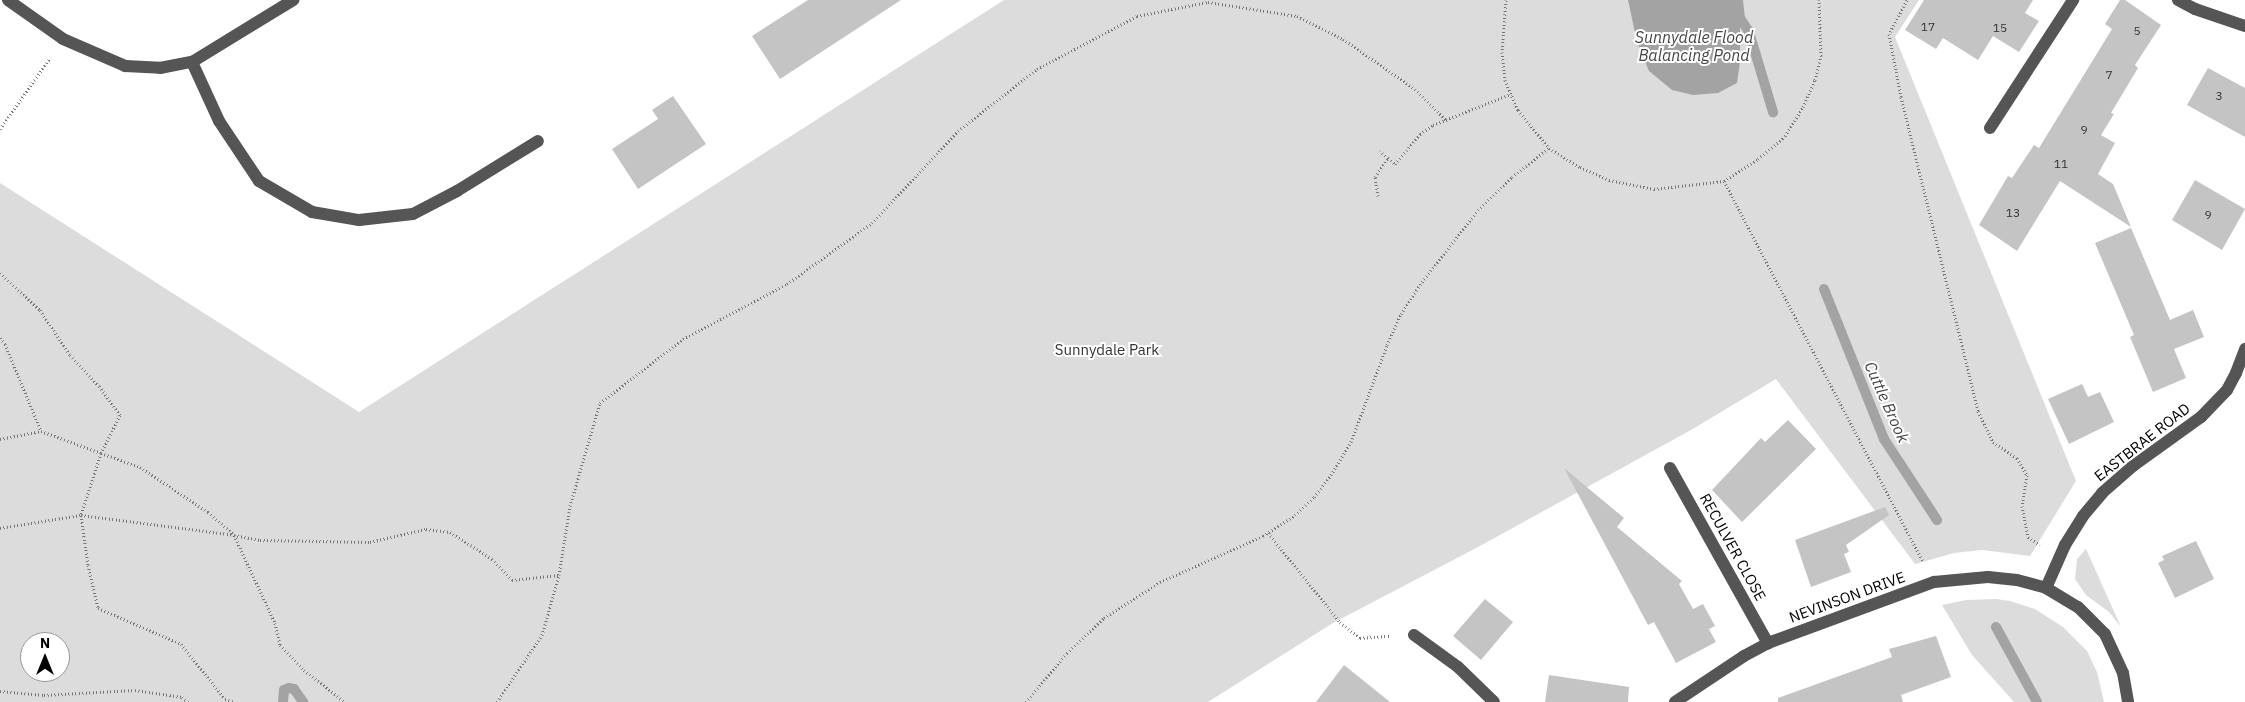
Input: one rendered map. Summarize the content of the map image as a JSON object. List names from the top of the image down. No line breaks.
{"streets":{"street":["EASTBRAE ROAD","RECULVER CLOSE","NEVINSON DRIVE"]},"crossings":[["EASTBRAE ROAD","NEVINSON DRIVE"],["RECULVER CLOSE","NEVINSON DRIVE"]],"water":["Sunnydale Flood Balancing Pond","Cuttle Brook"],"parks":["Sunnydale Park"],"house_numbers":["17","15","5","7","3","9","11","13","9"],"north":"top"}
